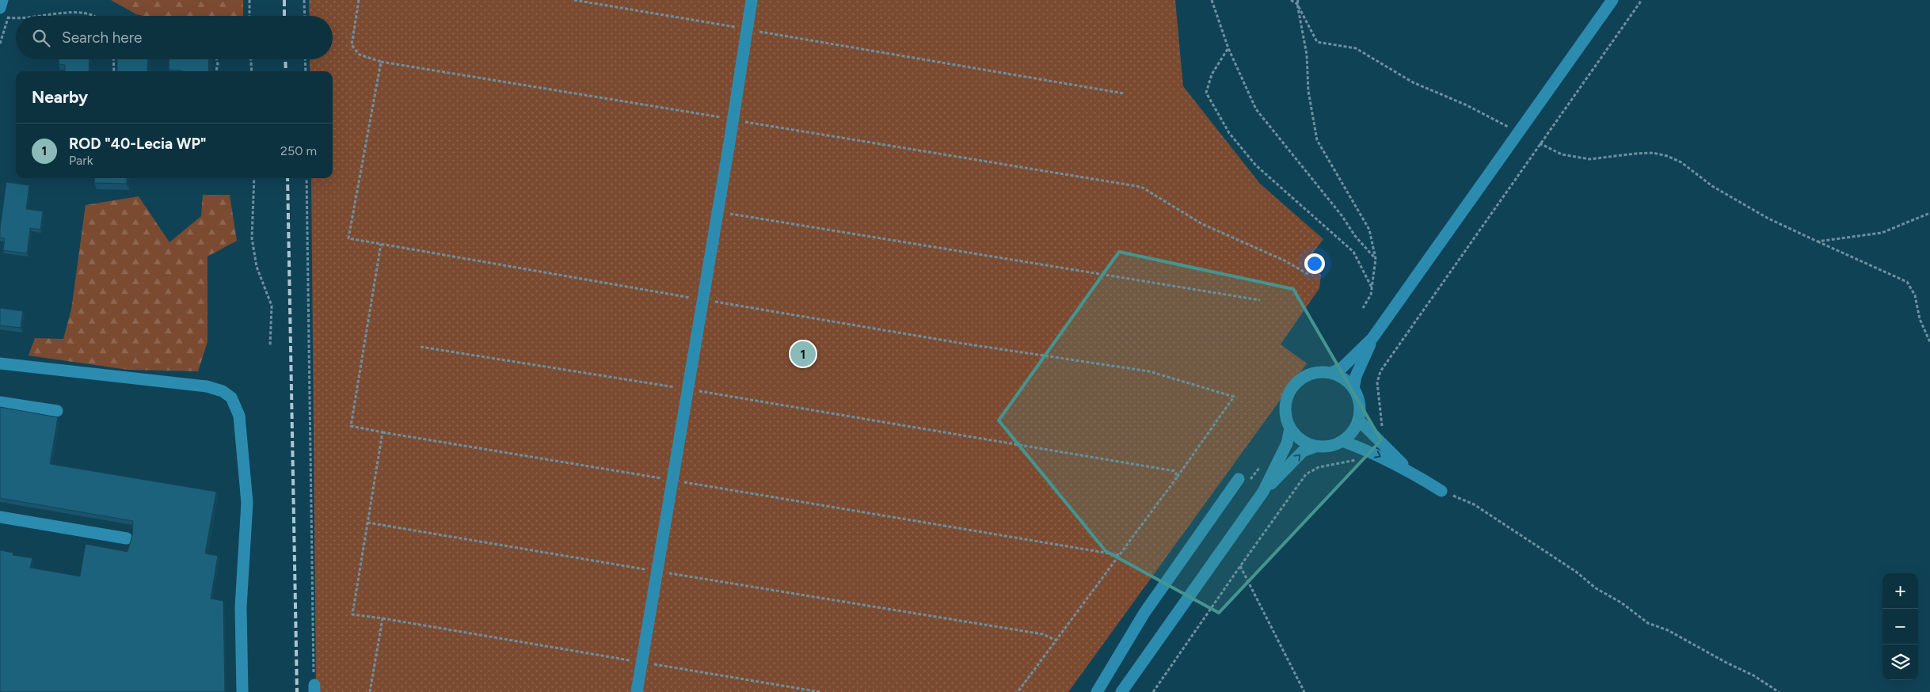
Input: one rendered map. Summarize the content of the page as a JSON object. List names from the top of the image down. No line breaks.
{"page":{"search":"Search here","heading":"Nearby","list":[{"mark":"1","name":"ROD \"40-Lecia WP\"","note":"Park","value":"250 m"}],"pins":"1","map_buttons":["+","−"]}}
